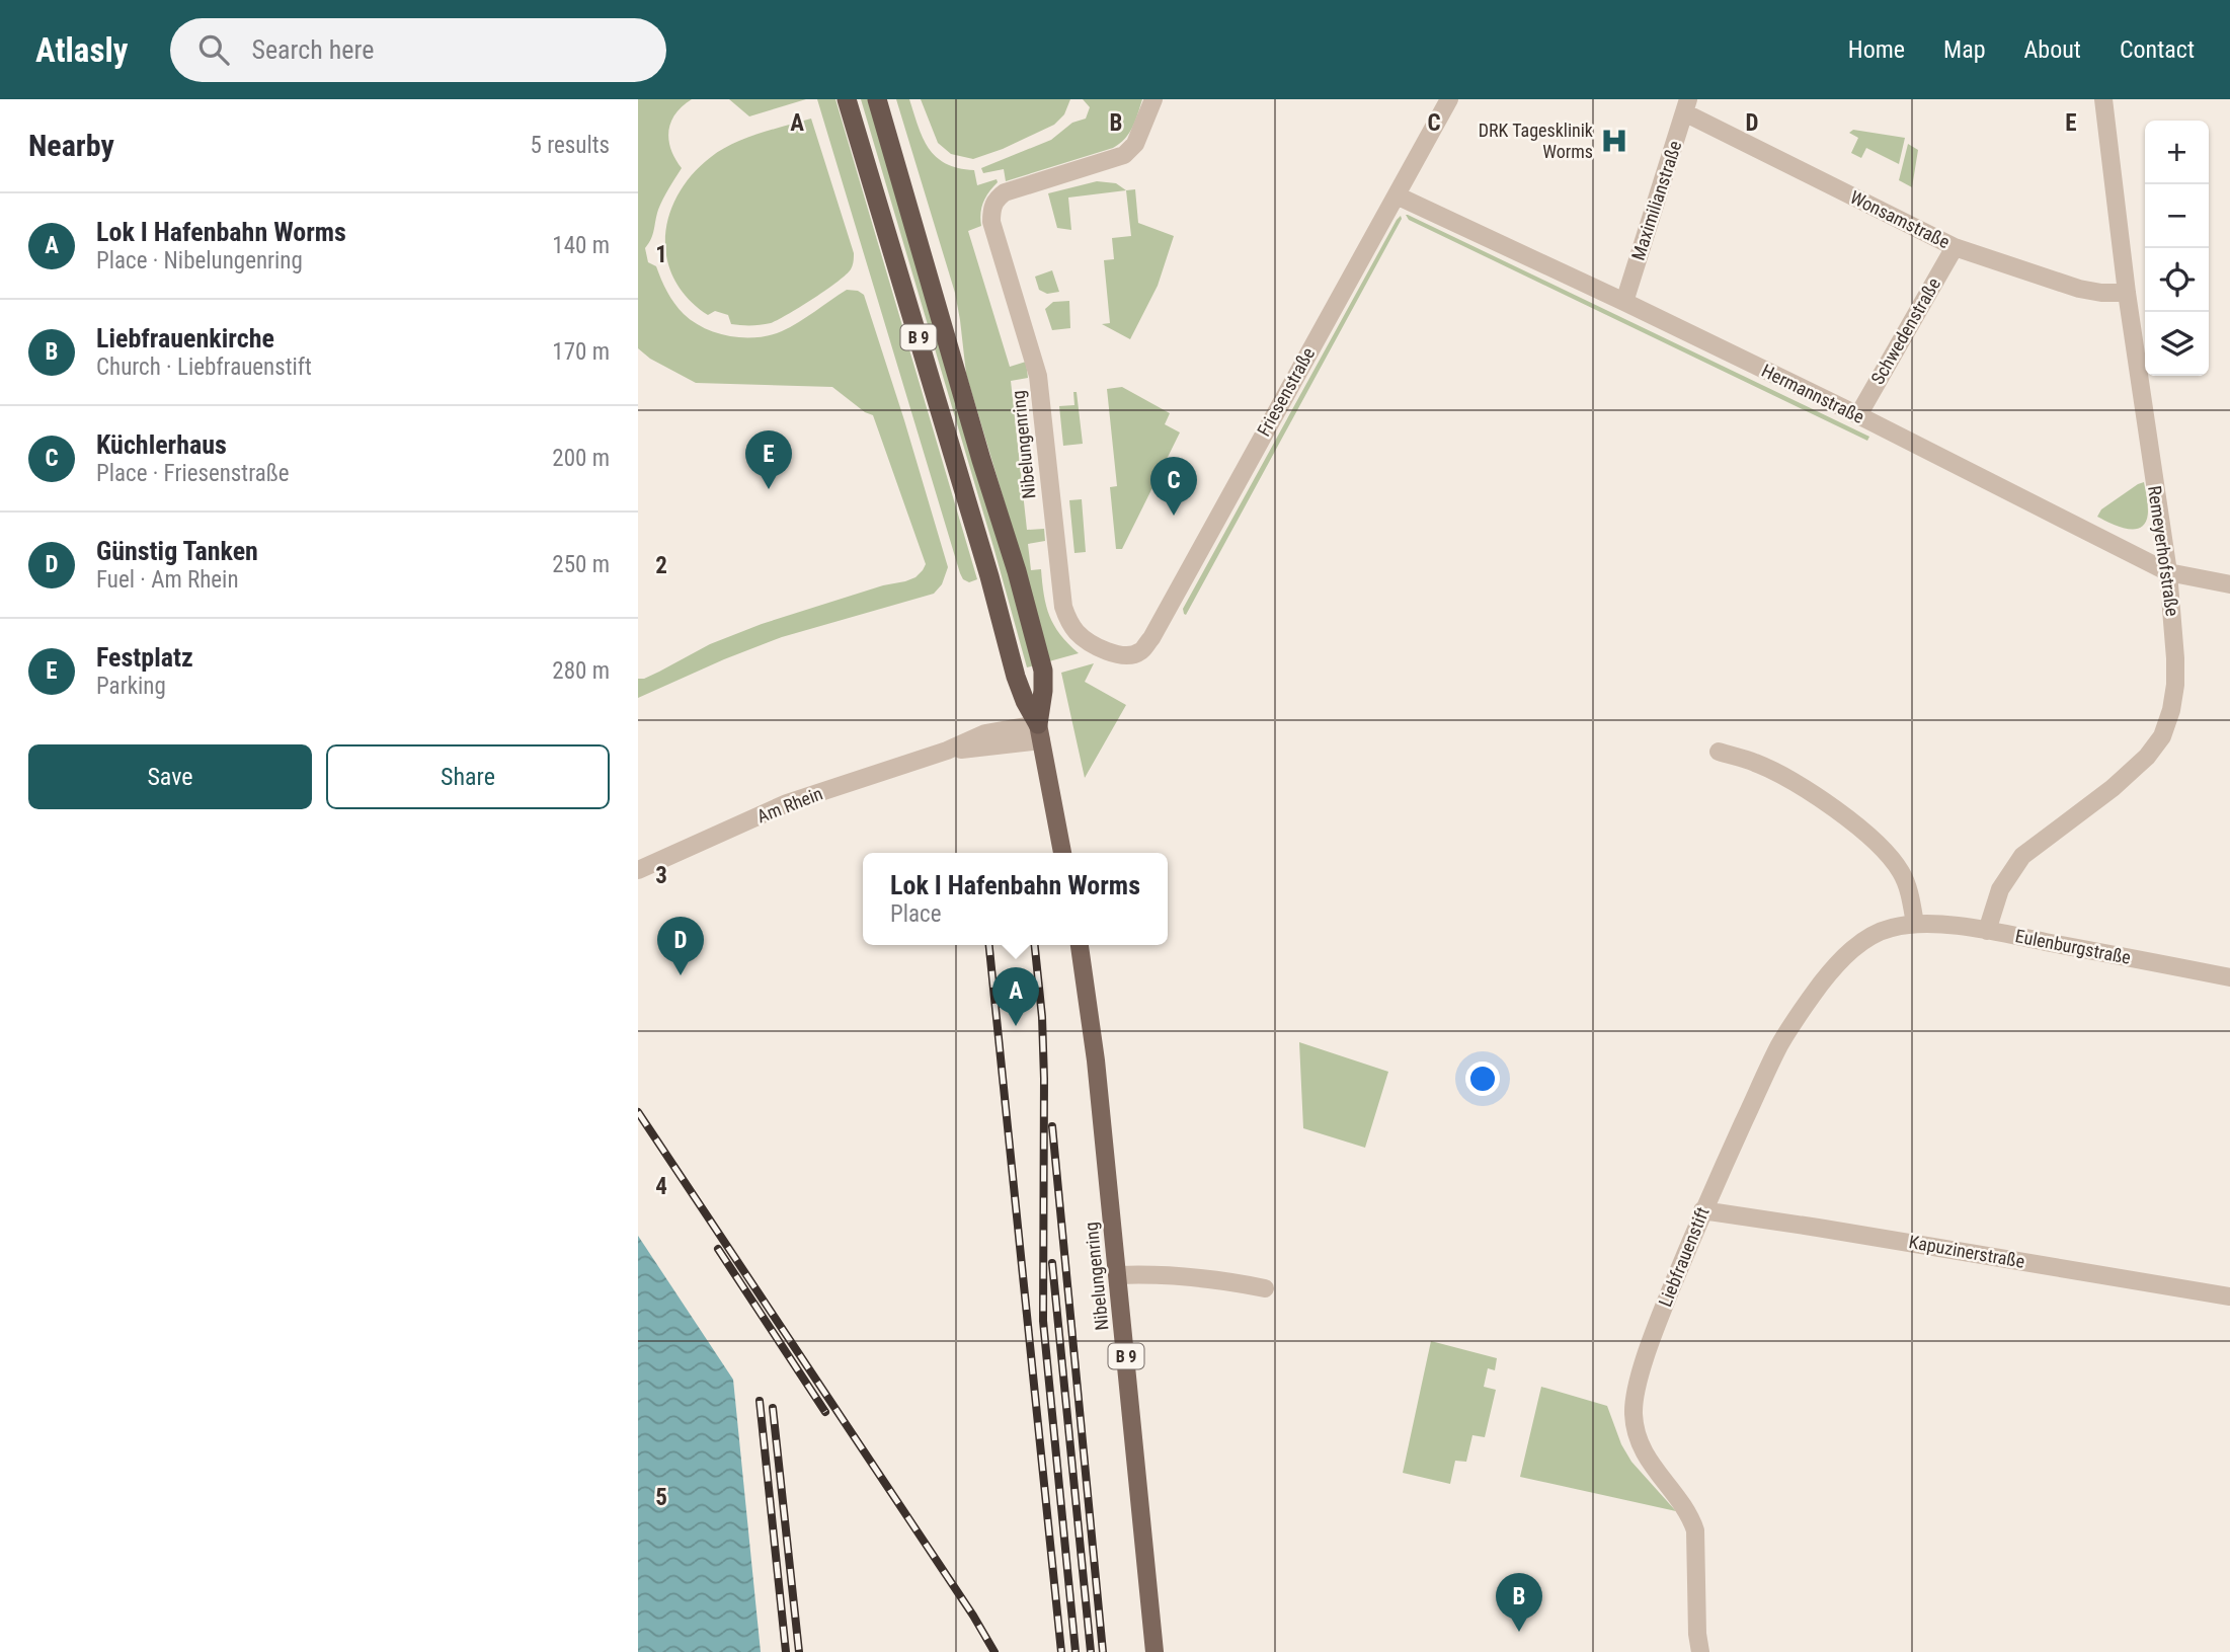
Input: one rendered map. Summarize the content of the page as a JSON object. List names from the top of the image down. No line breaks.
{"streets":{"highway":["B 9"],"main road":["Nibelungenring"],"street":["Maximilianstraße","Wonsamstraße","Schwedenstraße","Friesenstraße","Hermannstraße","Remeyerhofstraße","Am Rhein","Eulenburgstraße","Kapuzinerstraße","Liebfrauenstift"]},"crossings":[["Maximilianstraße","Wonsamstraße"],["Maximilianstraße","Hermannstraße"],["Wonsamstraße","Schwedenstraße"],["Wonsamstraße","Remeyerhofstraße"],["Schwedenstraße","Hermannstraße"],["B 9","Am Rhein"],["Friesenstraße","Hermannstraße"],["Friesenstraße","Nibelungenring"],["Hermannstraße","Remeyerhofstraße"],["Remeyerhofstraße","Eulenburgstraße"],["Eulenburgstraße","Liebfrauenstift"],["Kapuzinerstraße","Liebfrauenstift"]],"places":{"hospital":["DRK Tagesklinik Worms"]},"page":{"header":"Atlasly","search":"Search here","nav":["Home","Map","About","Contact"],"heading":["Nearby","5 results"],"map_buttons":["+","−"],"list":[{"mark":"A","name":"Lok I Hafenbahn Worms","note":"Place · Nibelungenring","value":"140 m"},{"mark":"B","name":"Liebfrauenkirche","note":"Church · Liebfrauenstift","value":"170 m"},{"mark":"C","name":"Küchlerhaus","note":"Place · Friesenstraße","value":"200 m"},{"mark":"D","name":"Günstig Tanken","note":"Fuel · Am Rhein","value":"250 m"},{"mark":"E","name":"Festplatz","note":"Parking","value":"280 m"}],"pins":["E","C","D","A","B"],"buttons":["Save","Share"],"popup":["Lok I Hafenbahn Worms","Place"]},"grid":{"columns":["A","B","C","D","E"],"rows":["1","2","3","4","5"]}}
